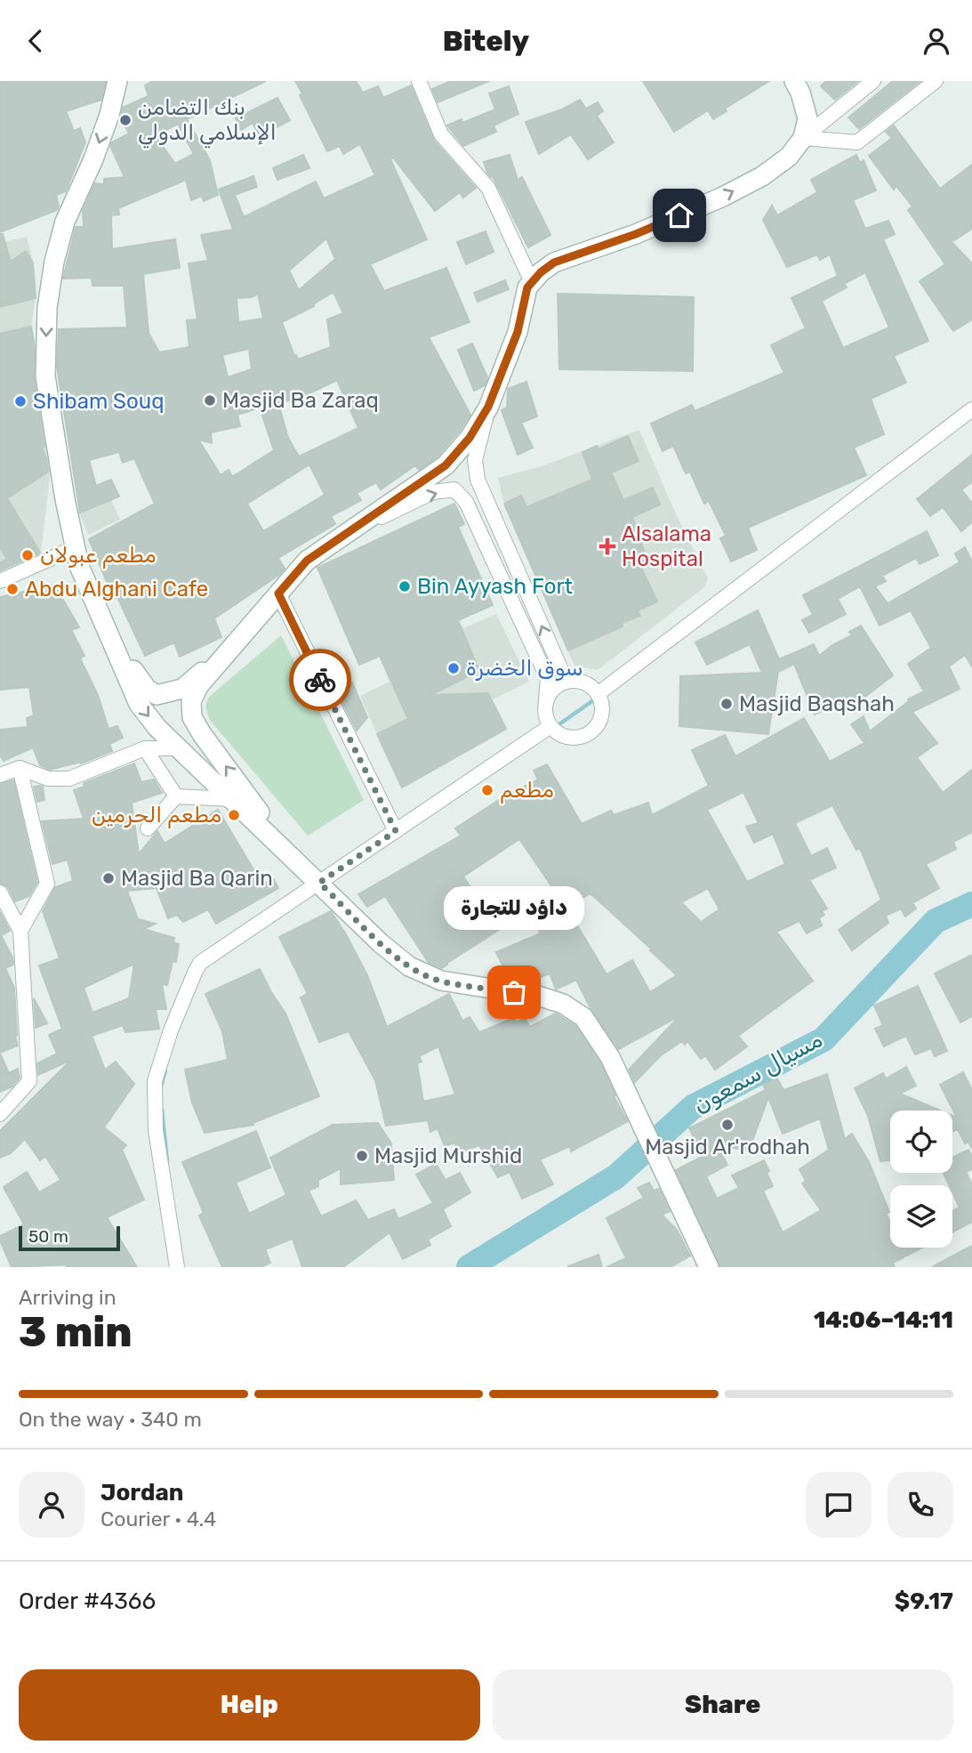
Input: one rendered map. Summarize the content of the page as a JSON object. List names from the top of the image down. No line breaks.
{"water":["مسيال سمعون"],"places":{"other":["بنك التضامن الإسلامي الدولي","Masjid Ba Zaraq","Shibam Souq","مطعم عبولان","Bin Ayyash Fort","Abdu Alghani Cafe","سوق الخضرة","Masjid Baqshah","مطعم","مطعم الحرمين","Masjid Ba Qarin","داؤد للتجارة","Masjid Ar'rodhah","Masjid Murshid"],"health":["Alsalama Hospital"]},"scale_bar":"50 m","page":{"header":"Bitely","bubble":"داؤد للتجارة","scale":"50 m","heading":["3 min","Arriving in","14:06–14:11"],"panel":["Jordan","Courier · 4.4","Order #4366","$9.17"],"bar":"On the way · 340 m","buttons":["Help","Share"]}}
